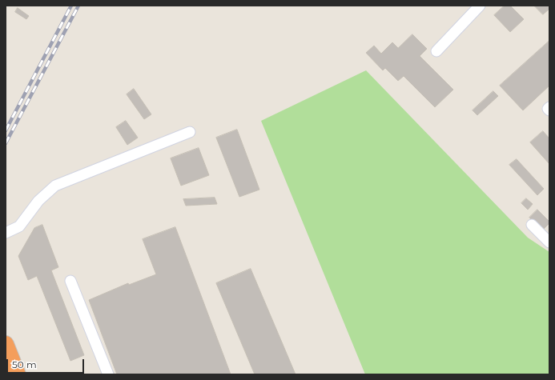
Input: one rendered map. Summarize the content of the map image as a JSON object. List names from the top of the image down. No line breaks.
{"scale_bar":"50 m"}
